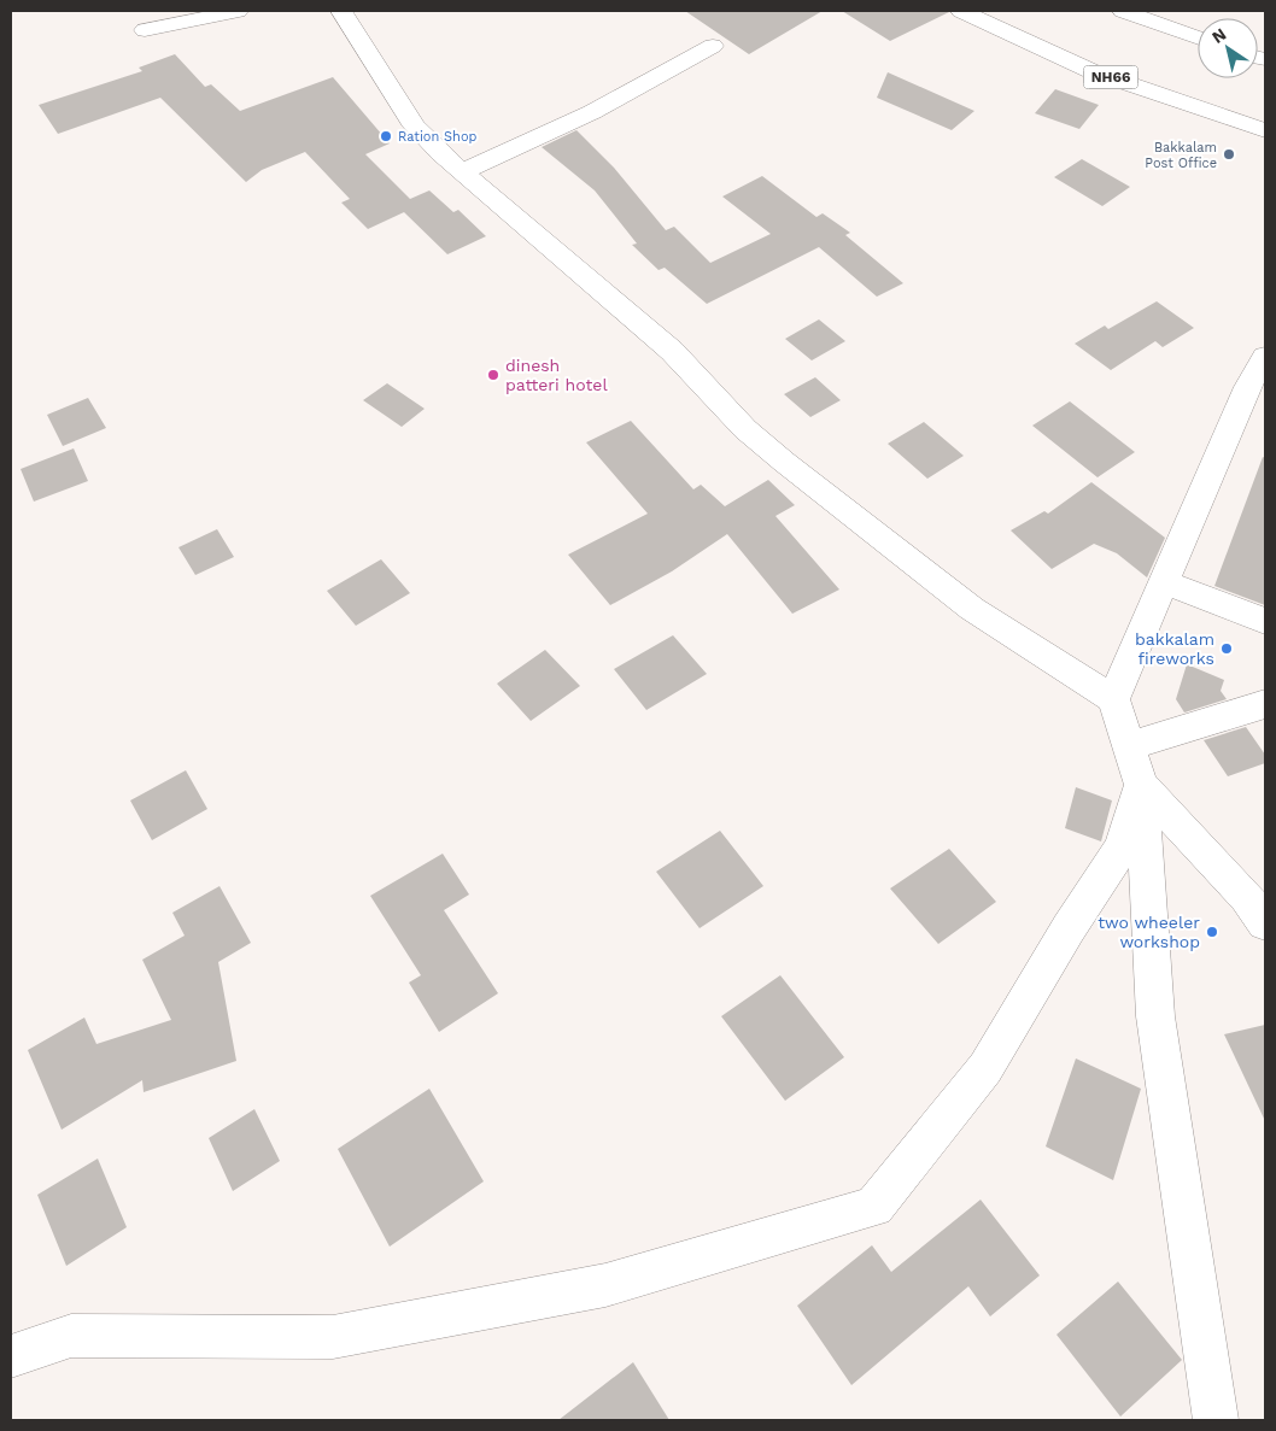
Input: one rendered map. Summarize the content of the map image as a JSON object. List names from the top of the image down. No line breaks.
{"streets":{"main road":["NH66"]},"places":["Ration Shop","Bakkalam Post Office","dinesh patteri hotel","bakkalam fireworks","two wheeler workshop"],"north":"top left"}
